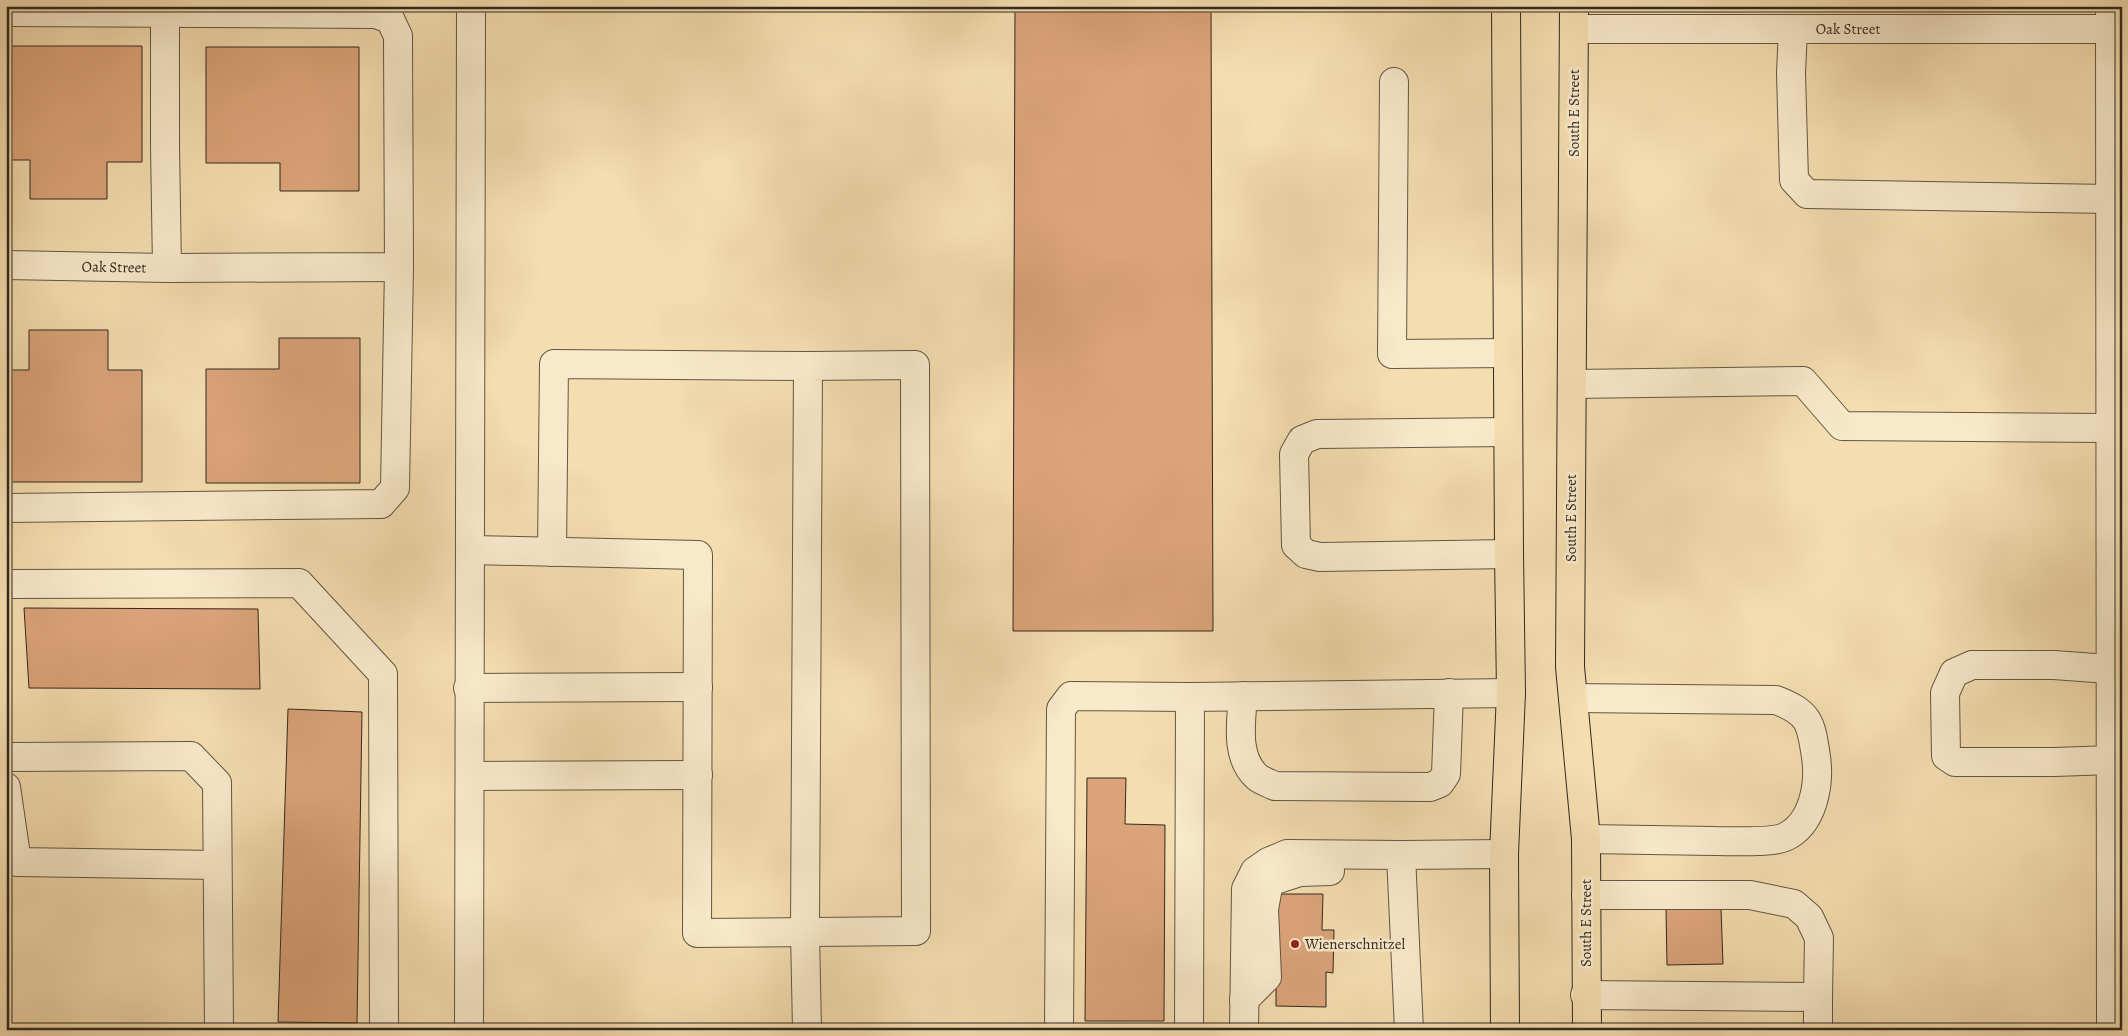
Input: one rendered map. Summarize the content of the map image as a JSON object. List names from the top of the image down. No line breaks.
{"streets":{"main road":["South E Street"],"street":["Oak Street"]},"crossings":[["Oak Street","South E Street"]],"places":["Wienerschnitzel"]}
